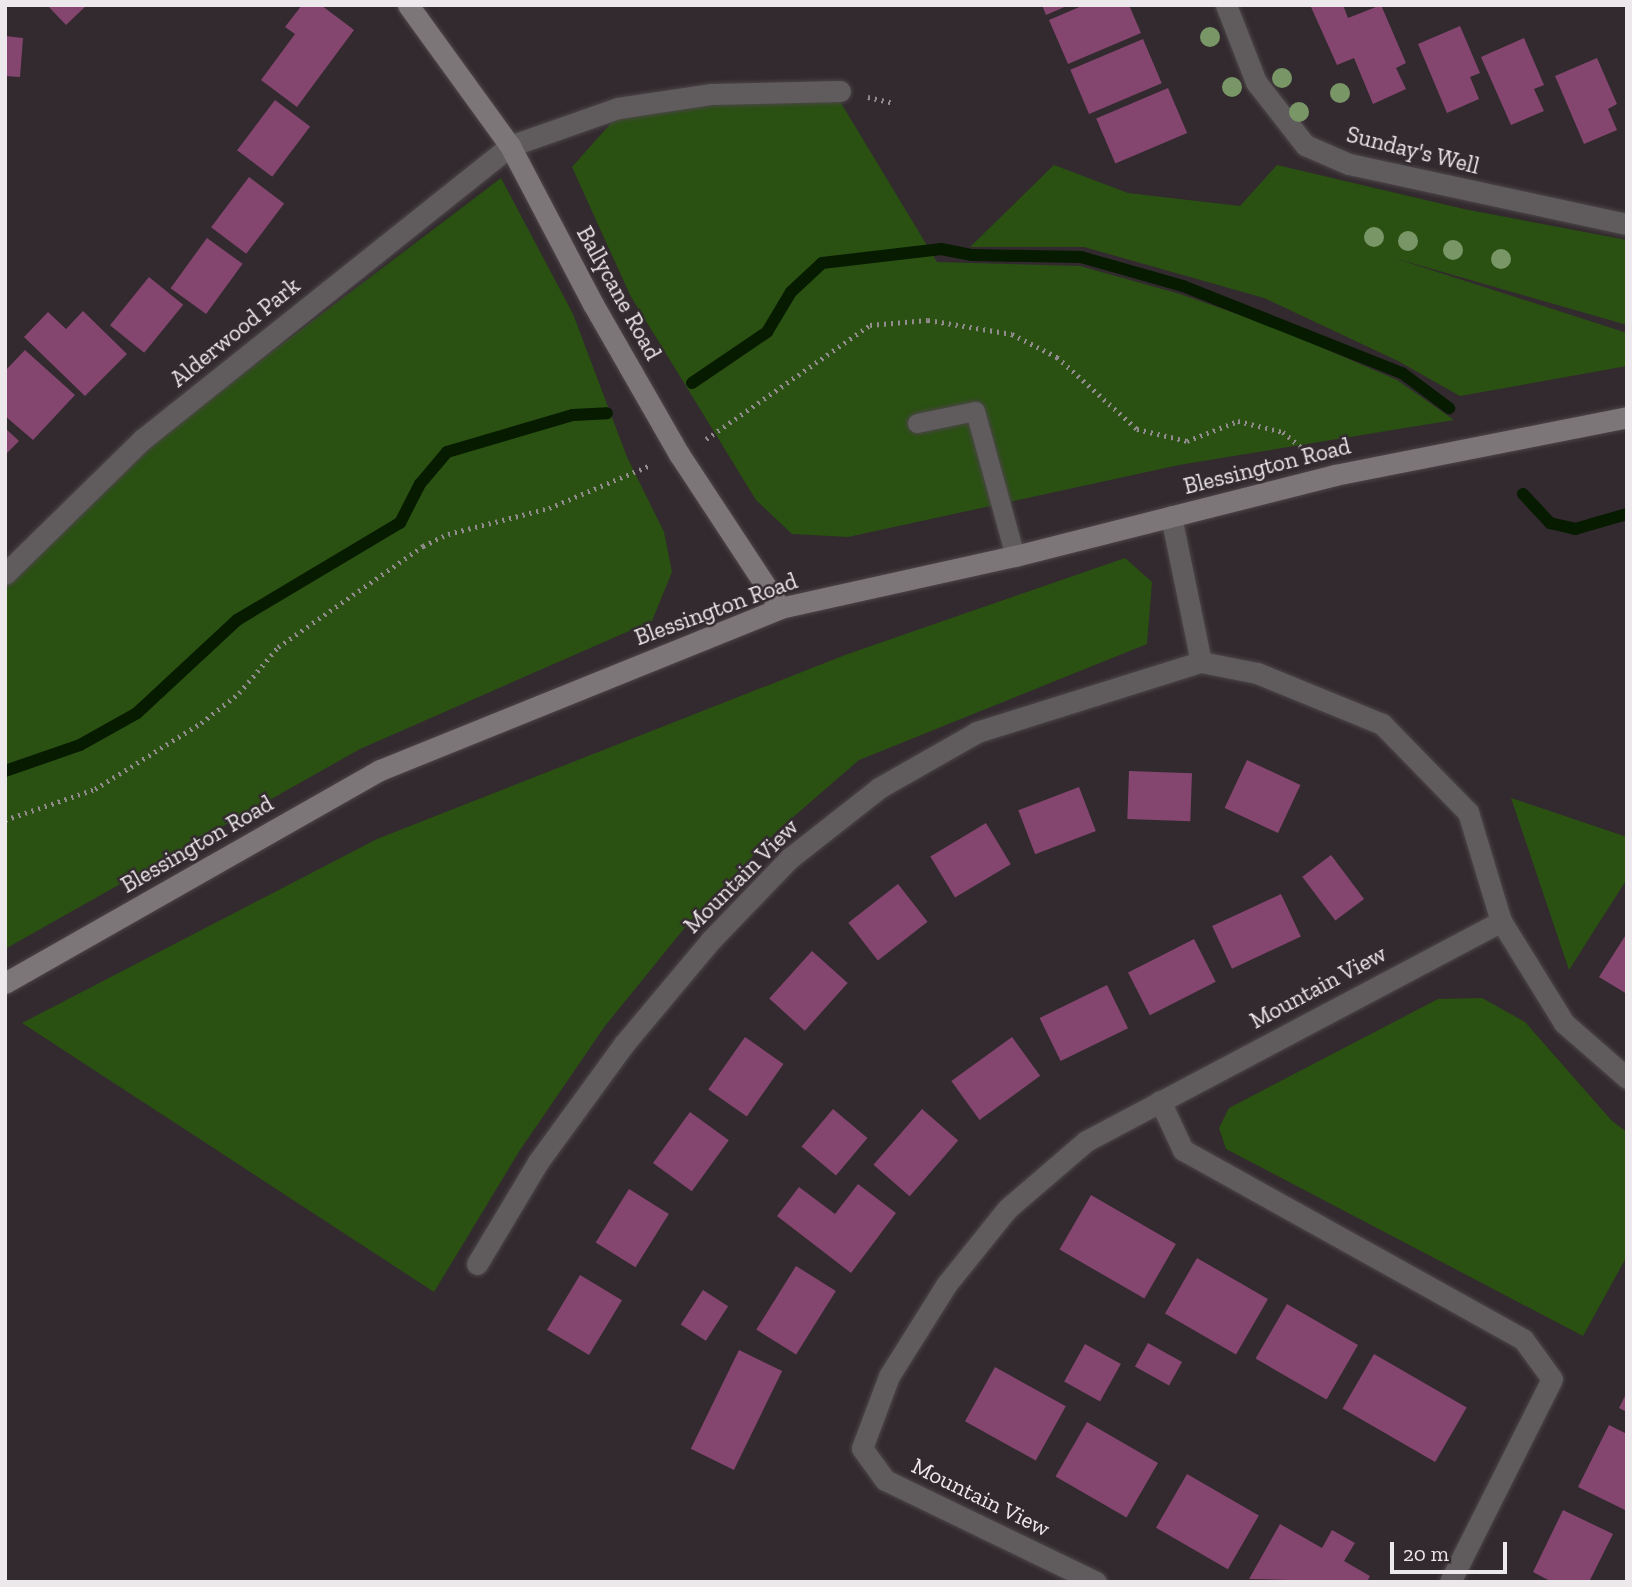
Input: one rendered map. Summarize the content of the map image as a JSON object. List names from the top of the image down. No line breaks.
{"streets":{"main road":["Ballycane Road","Blessington Road"],"street":["Sunday's Well","Alderwood Park","Mountain View"]},"crossings":[["Ballycane Road","Alderwood Park"],["Ballycane Road","Blessington Road"]],"scale_bar":"20 m"}
